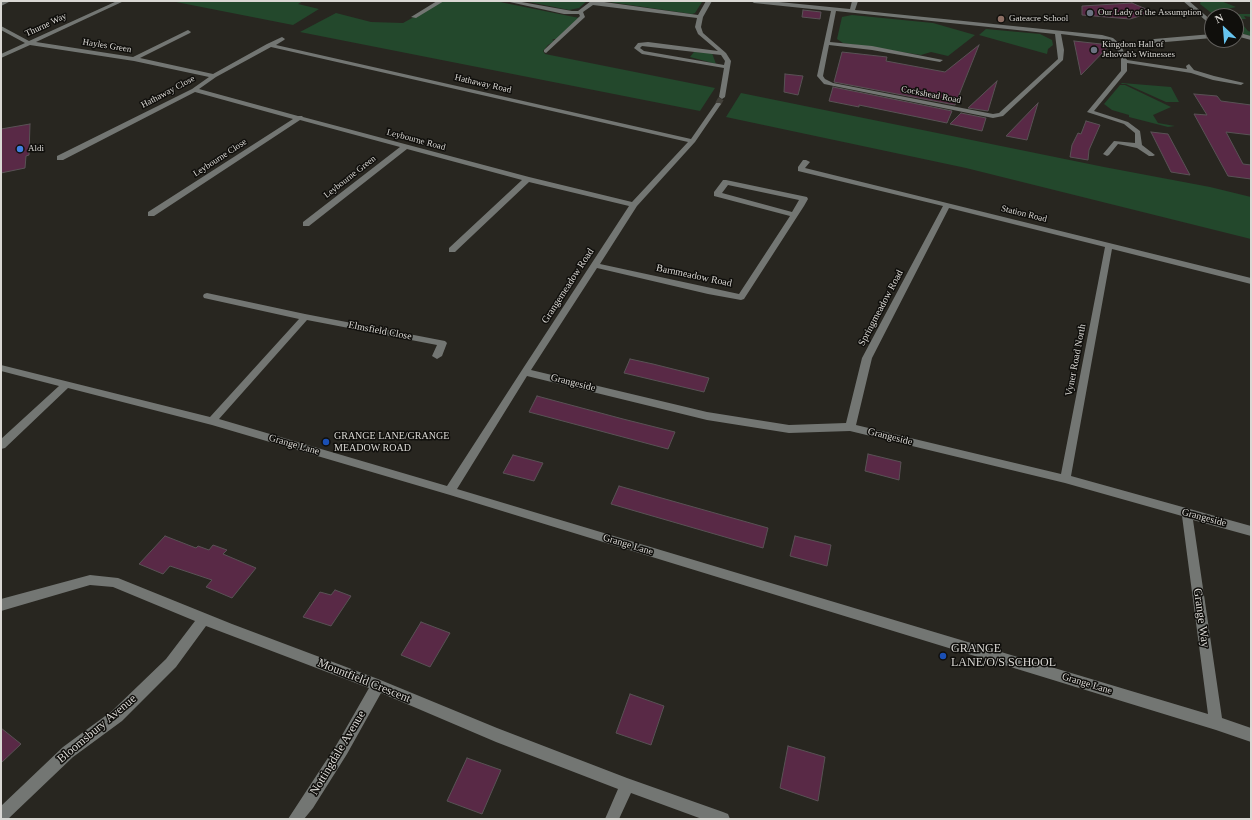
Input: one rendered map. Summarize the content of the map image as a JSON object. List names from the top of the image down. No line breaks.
{"streets":{"street":["Thurne Way","Hayles Green","Hathaway Road","Hathaway Close","Cockshead Road","Leybourne Road","Leybourne Close","Leybourne Green","Station Road","Barnmeadow Road","Grangemeadow Road","Springmeadow Road","Elmsfield Close","Vyner Road North","Grangeside","Grange Lane","Grange Way","Mountfield Crescent","Bloomsbury Avenue","Nottingdale Avenue"]},"crossings":[["Thurne Way","Hayles Green"],["Hayles Green","Hathaway Close"],["Hathaway Road","Hathaway Close"],["Hathaway Road","Grangemeadow Road"],["Hathaway Close","Leybourne Road"],["Leybourne Road","Leybourne Close"],["Leybourne Road","Leybourne Green"],["Leybourne Road","Grangemeadow Road"],["Station Road","Springmeadow Road"],["Station Road","Vyner Road North"],["Barnmeadow Road","Grangemeadow Road"],["Grangemeadow Road","Grangeside"],["Grangemeadow Road","Grange Lane"],["Springmeadow Road","Grangeside"],["Vyner Road North","Grangeside"],["Grangeside","Grange Way"],["Grange Lane","Grange Way"],["Mountfield Crescent","Bloomsbury Avenue"],["Mountfield Crescent","Nottingdale Avenue"]],"places":["Our Lady of the Assumption","Gateacre School","Kingdom Hall of Jehovah's Witnesses","Aldi","GRANGE LANE/GRANGE MEADOW ROAD","GRANGE LANE/O/S SCHOOL"],"north":"top left"}
